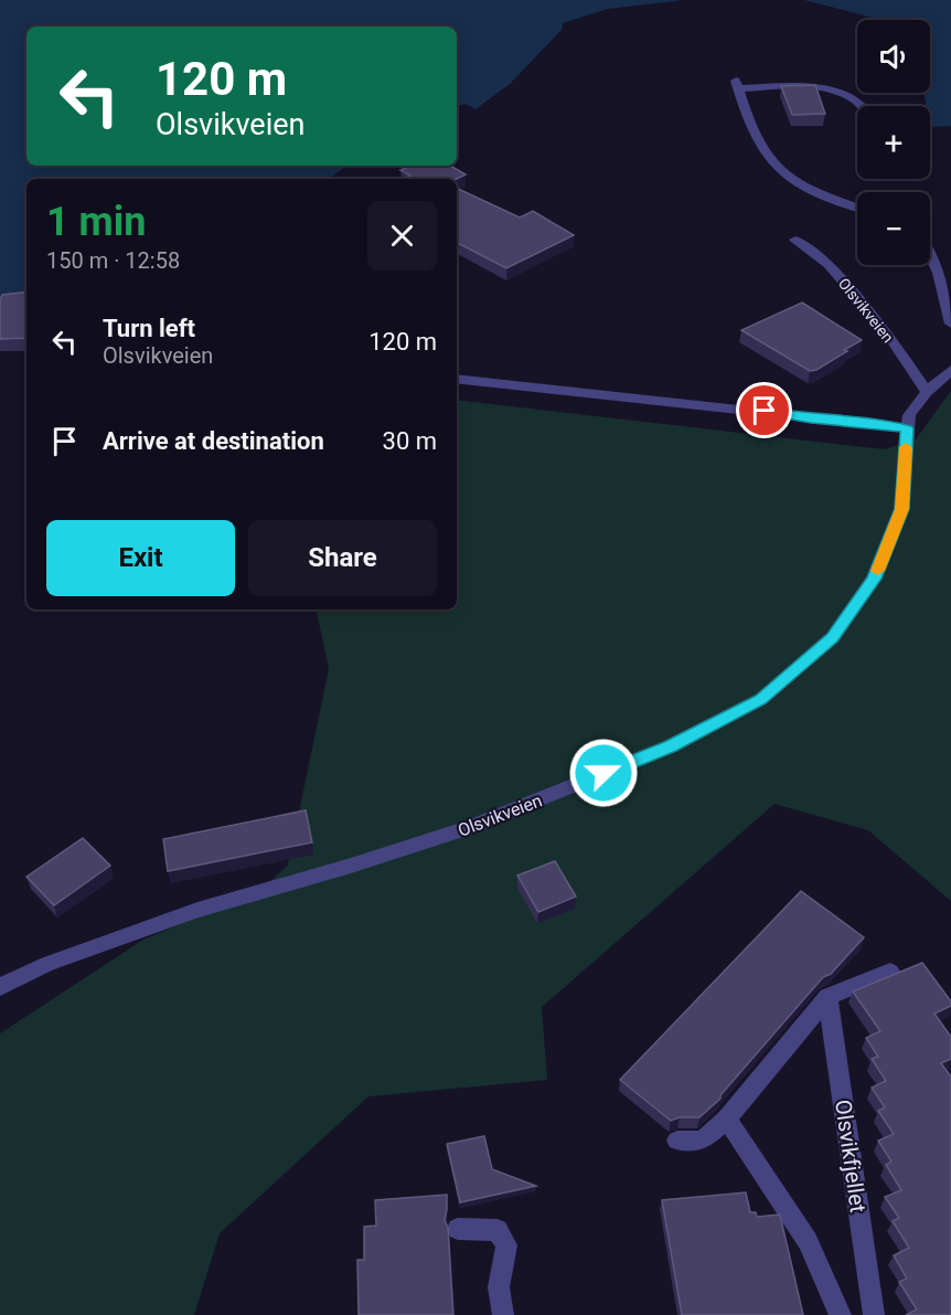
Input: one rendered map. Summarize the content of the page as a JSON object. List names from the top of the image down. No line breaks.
{"streets":{"street":["Olsvikveien","Olsvikfjellet"]},"page":{"map_buttons":["+","−"],"turn":["120 m","Olsvikveien"],"heading":["1 min","150 m · 12:58"],"list":[{"name":"Turn left","note":"Olsvikveien","value":"120 m"},{"name":"Arrive at destination","value":"30 m"}],"buttons":["Exit","Share"]}}
